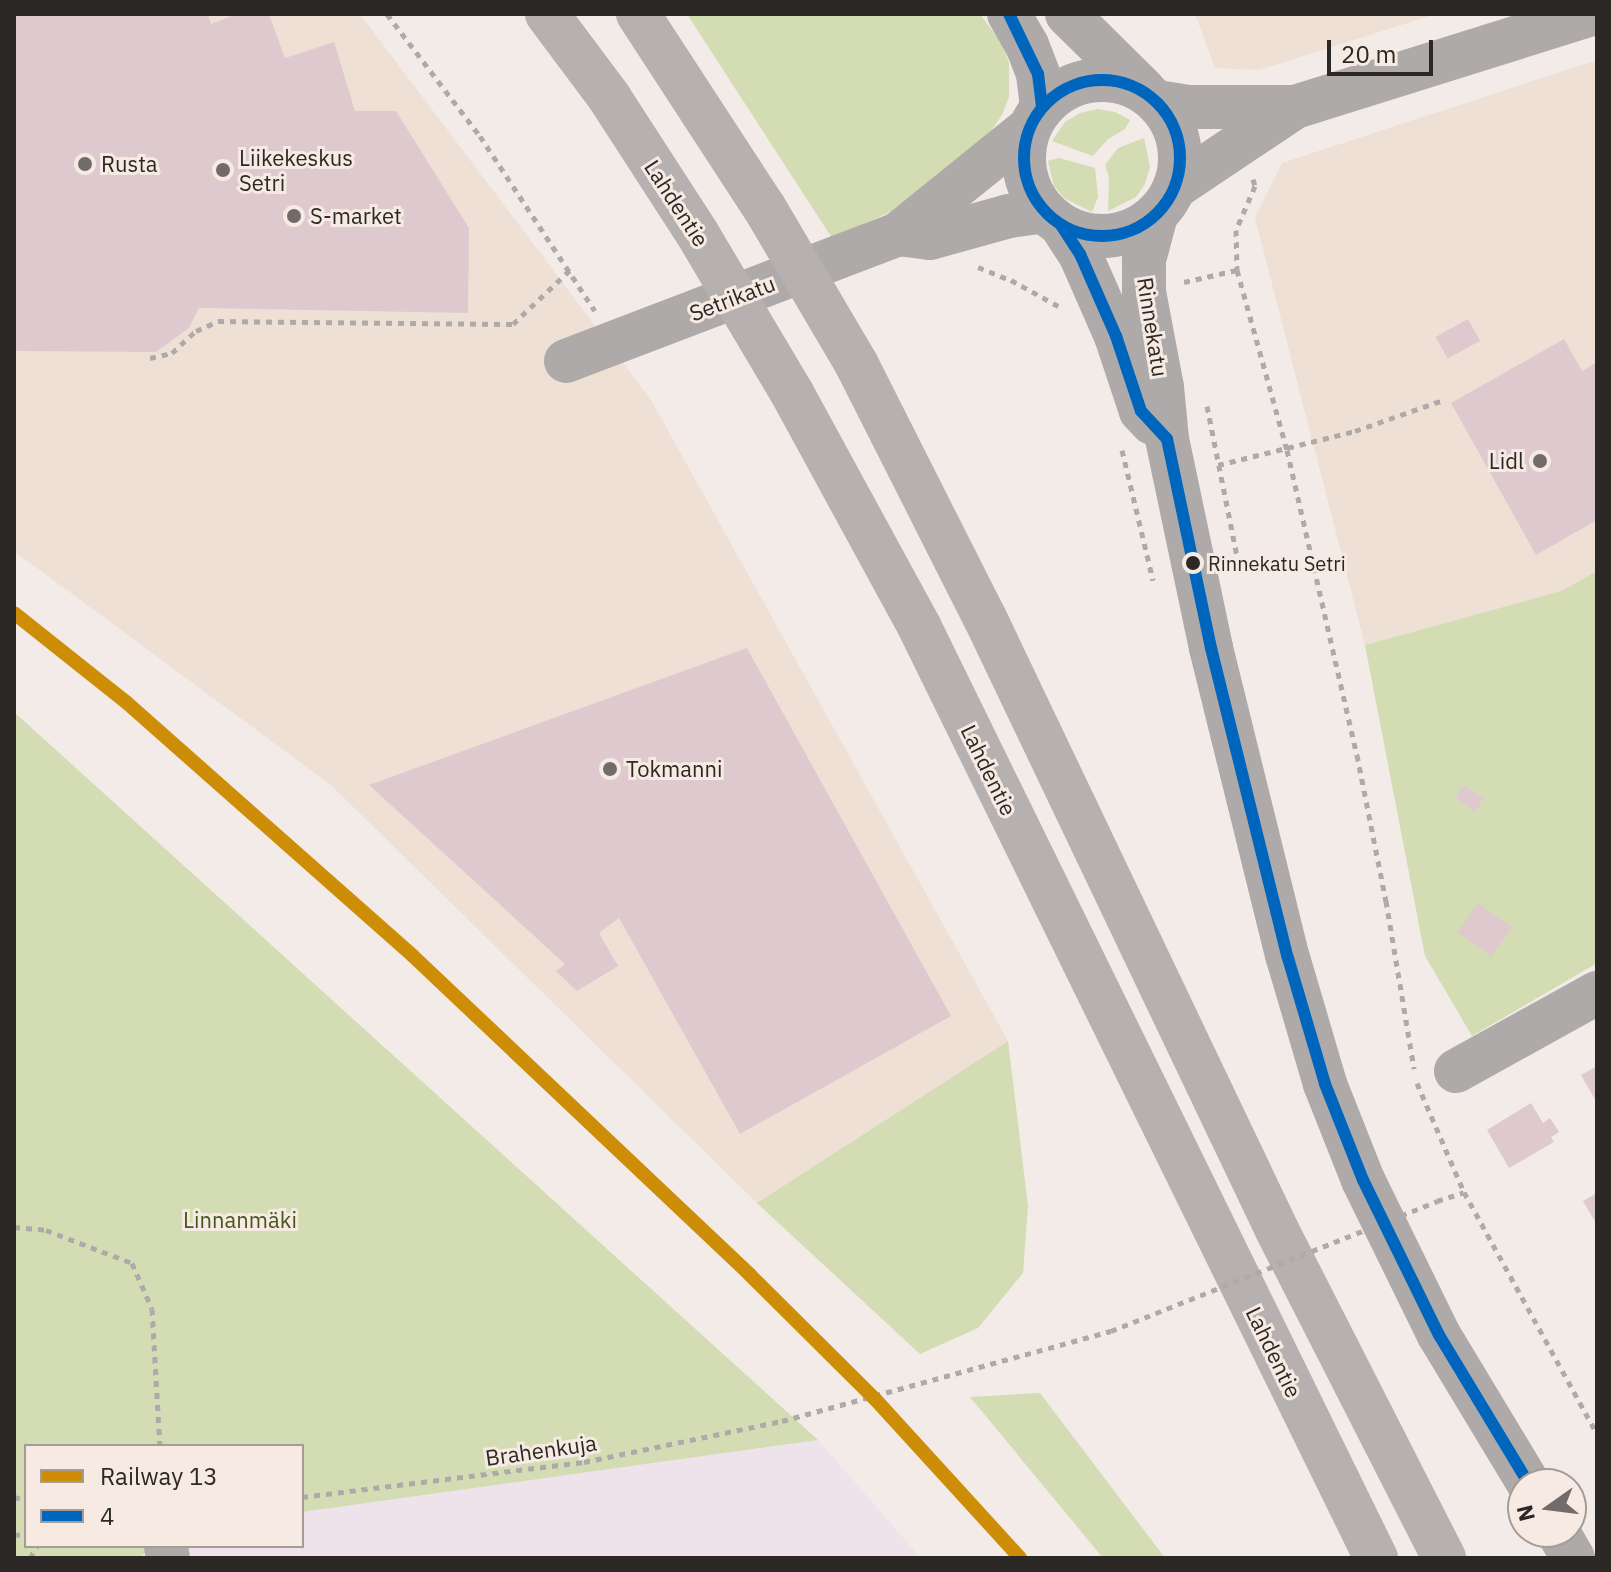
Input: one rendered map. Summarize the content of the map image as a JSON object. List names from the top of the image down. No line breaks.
{"streets":{"highway":["Lahdentie"],"street":["Setrikatu","Rinnekatu"],"path":["Brahenkuja"]},"crossings":[["Setrikatu","Rinnekatu"]],"parks":["Linnanmäki"],"places":["Rusta","Liikekeskus Setri","S-market","Lidl","Rinnekatu Setri","Tokmanni"],"lines":["transit line 4","rail line 13"],"legend":["Railway 13","4"],"scale_bar":"20 m","north":"left"}
